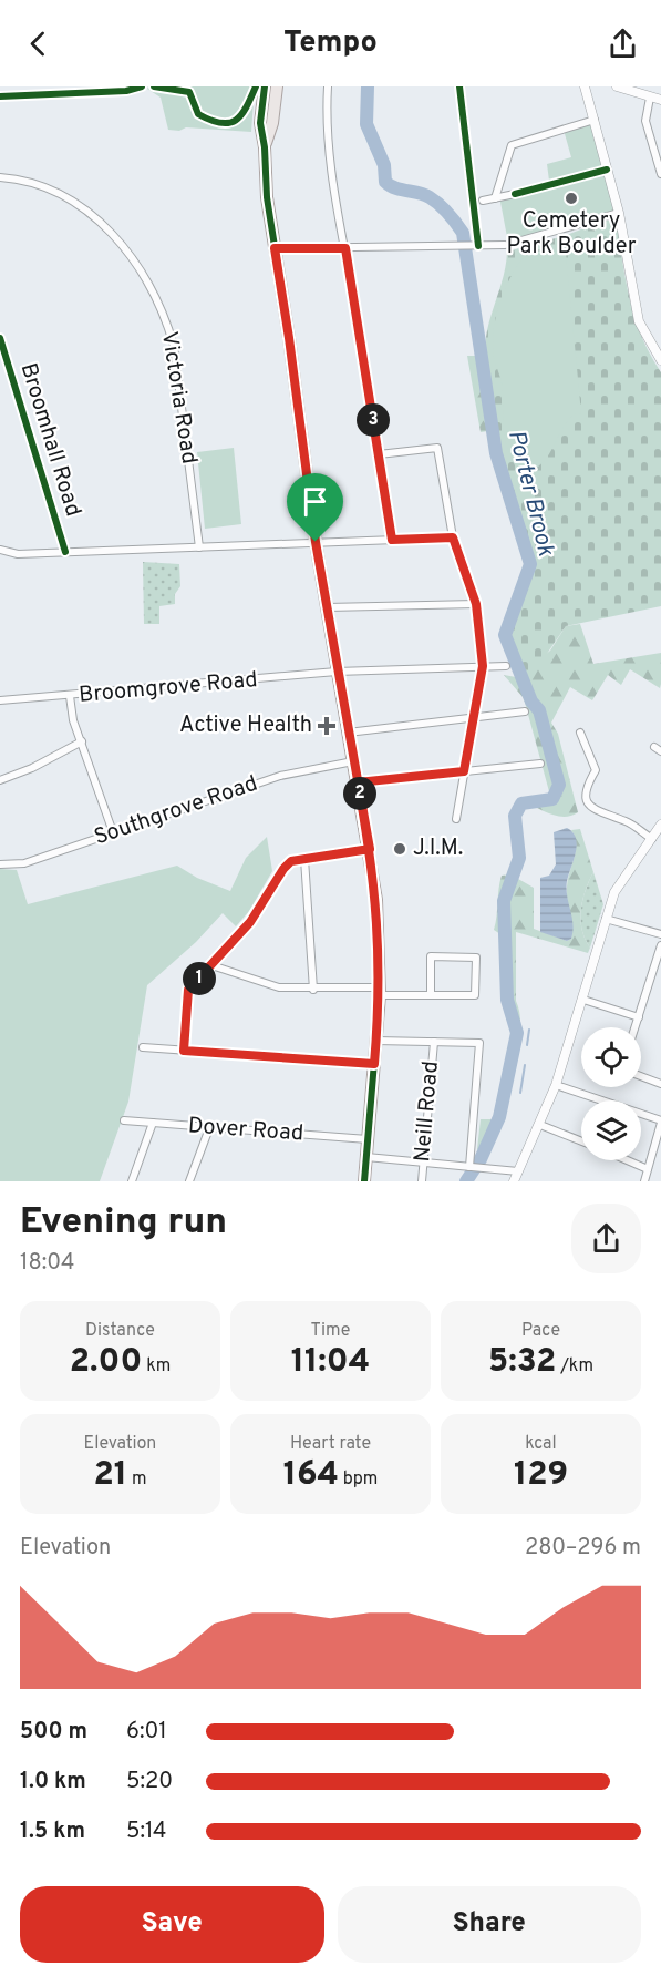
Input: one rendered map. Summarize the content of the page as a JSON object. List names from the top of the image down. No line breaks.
{"streets":{"street":["Victoria Road","Broomhall Road","Broomgrove Road","Southgrove Road","Neill Road","Dover Road"]},"water":["Porter Brook"],"places":{"other":["Cemetery Park Boulder","J.I.M."],"health":["Active Health"]},"page":{"header":"Tempo","pins":["3","2","1"],"heading":["Evening run","18:04"],"stats":[["Distance","2.00 km"],["Time","11:04"],["Pace","5:32 /km"],["Elevation","21 m"],["Heart rate","164 bpm"],["kcal","129"]],"chart":["Elevation","280–296 m"],"list":[{"name":"500 m","note":"6:01"},{"name":"1.0 km","note":"5:20"},{"name":"1.5 km","note":"5:14"}],"buttons":["Save","Share"]}}
